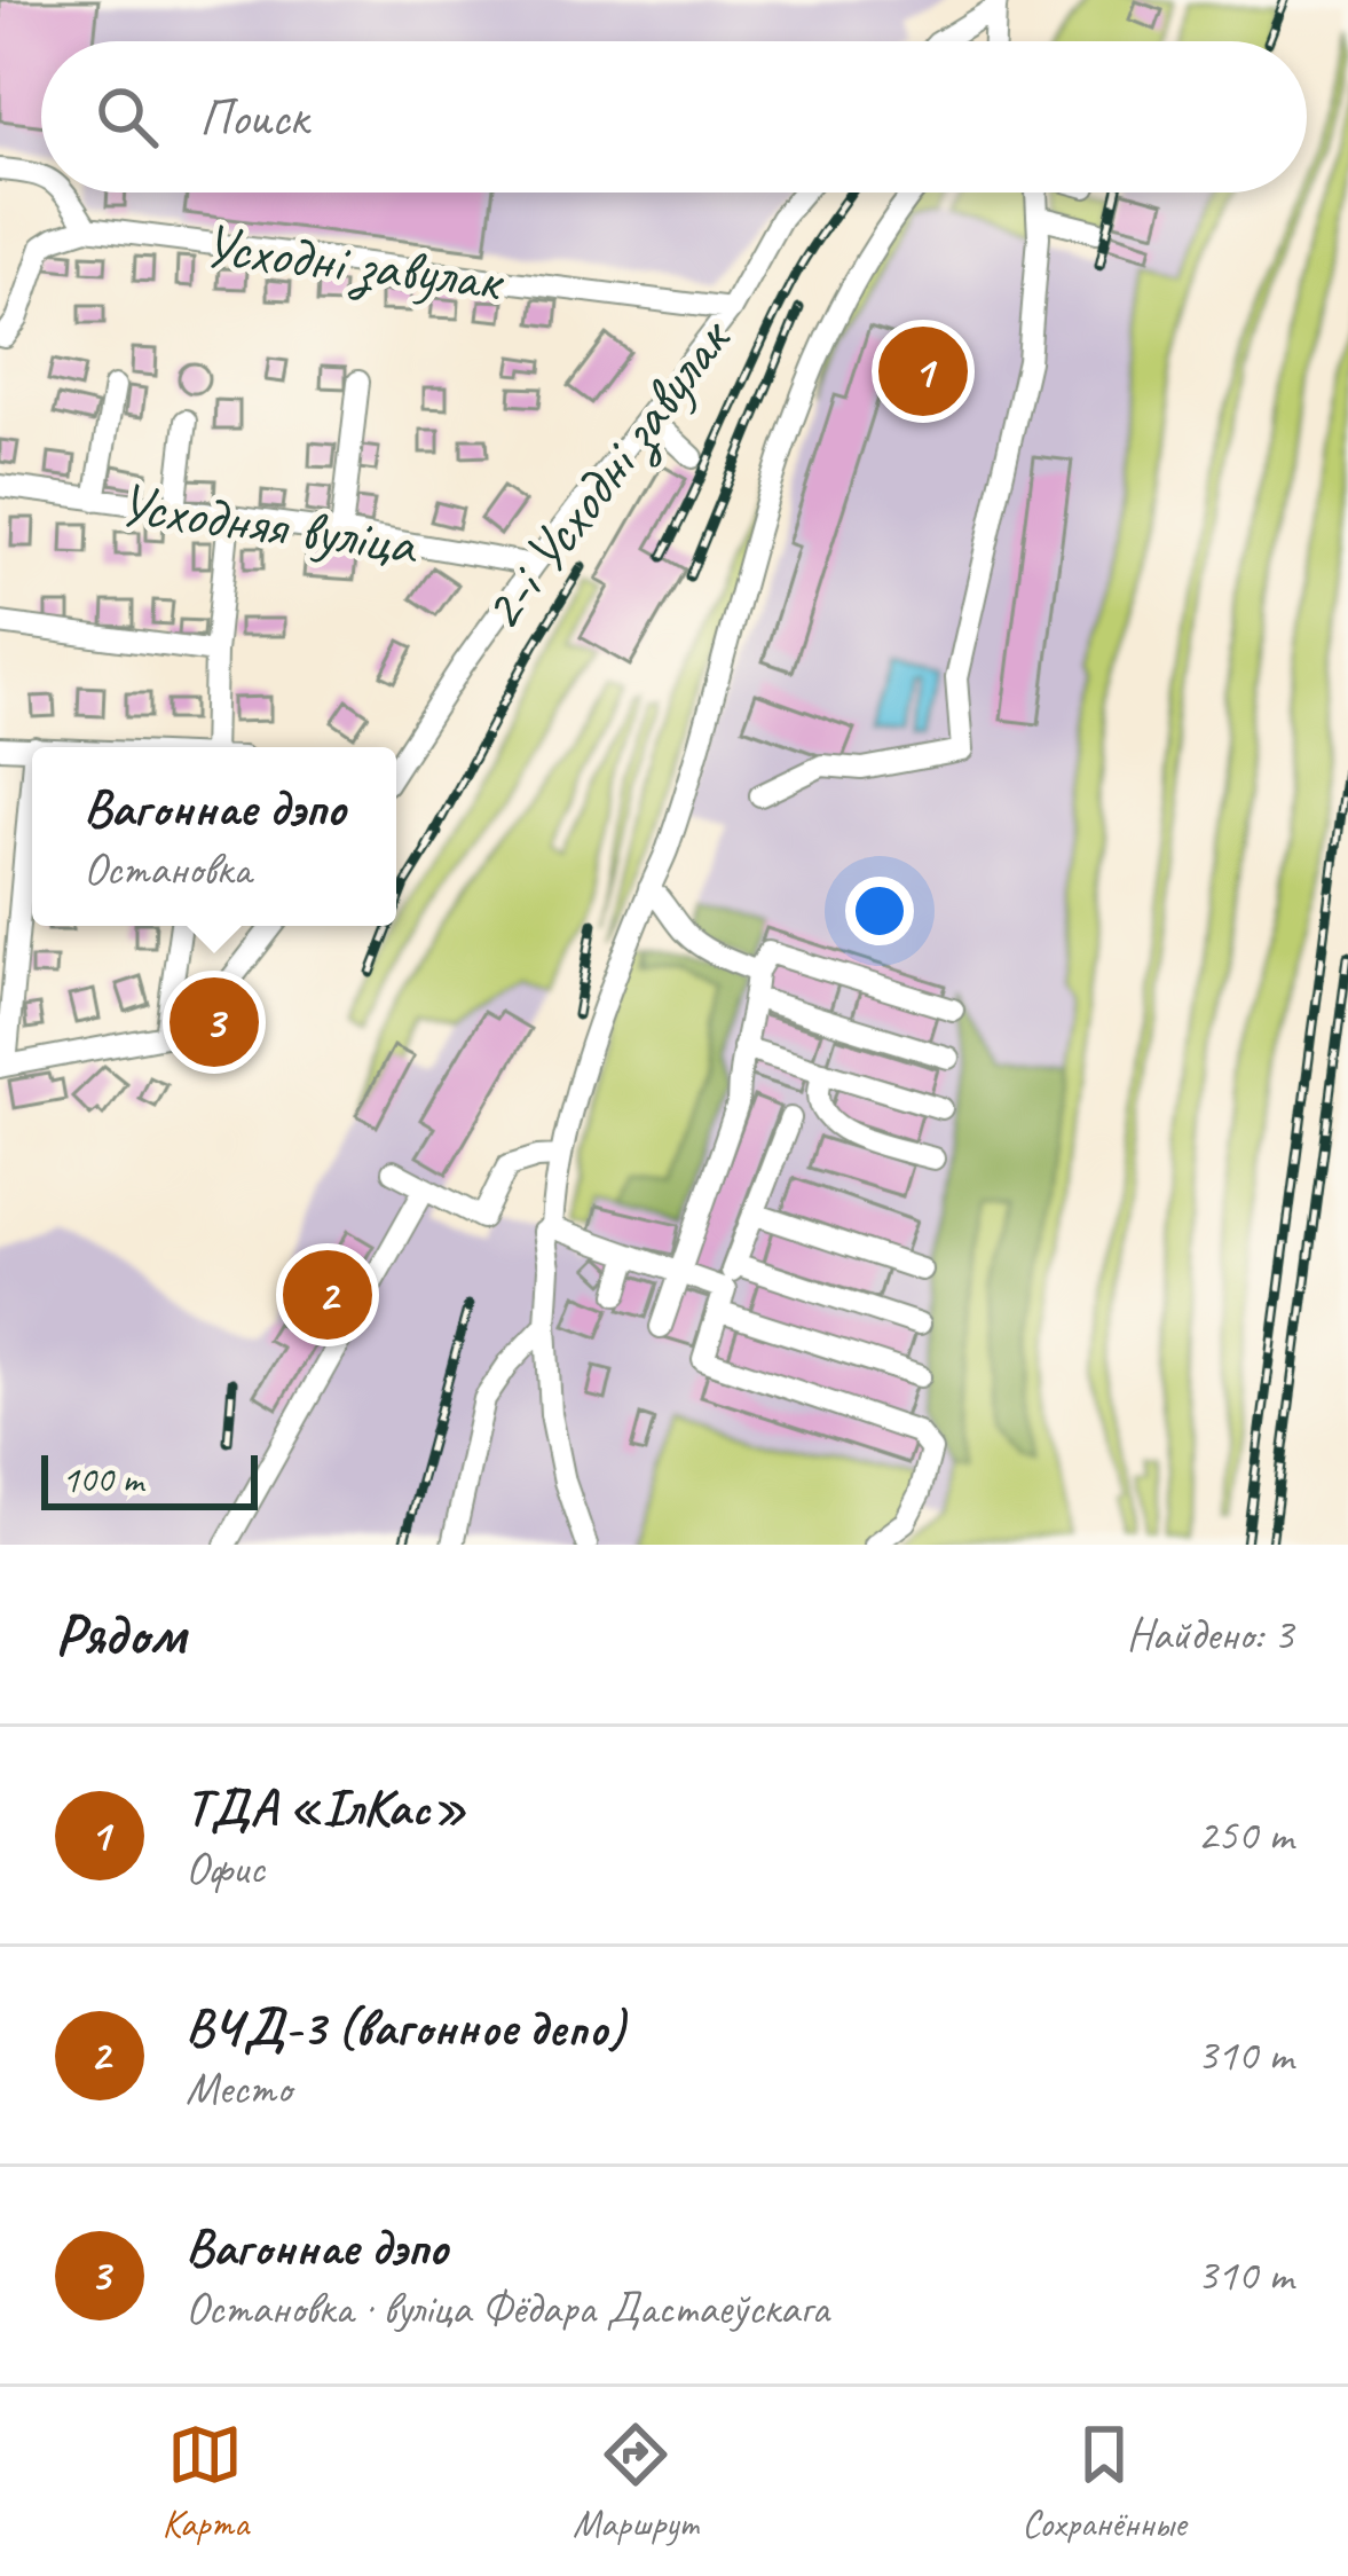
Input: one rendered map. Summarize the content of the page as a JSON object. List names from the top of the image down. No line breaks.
{"streets":{"street":["Усходні завулак","2-і Усходні завулак","Усходняя вуліца"]},"crossings":[["Усходні завулак","2-і Усходні завулак"],["2-і Усходні завулак","Усходняя вуліца"]],"scale_bar":"100 m","page":{"search":"Поиск","pins":["1","3","2"],"popup":["Вагоннае дэпо","Остановка"],"scale":"100 m","heading":["Рядом","Найдено: 3"],"list":[{"mark":"1","name":"ТДА «ІлКас»","note":"Офис","value":"250 m"},{"mark":"2","name":"ВЧД-3 (вагонное депо)","note":"Место","value":"310 m"},{"mark":"3","name":"Вагоннае дэпо","note":"Остановка · вуліца Фёдара Дастаеўскага","value":"310 m"}],"nav":["Карта","Маршрут","Сохранённые"]}}
